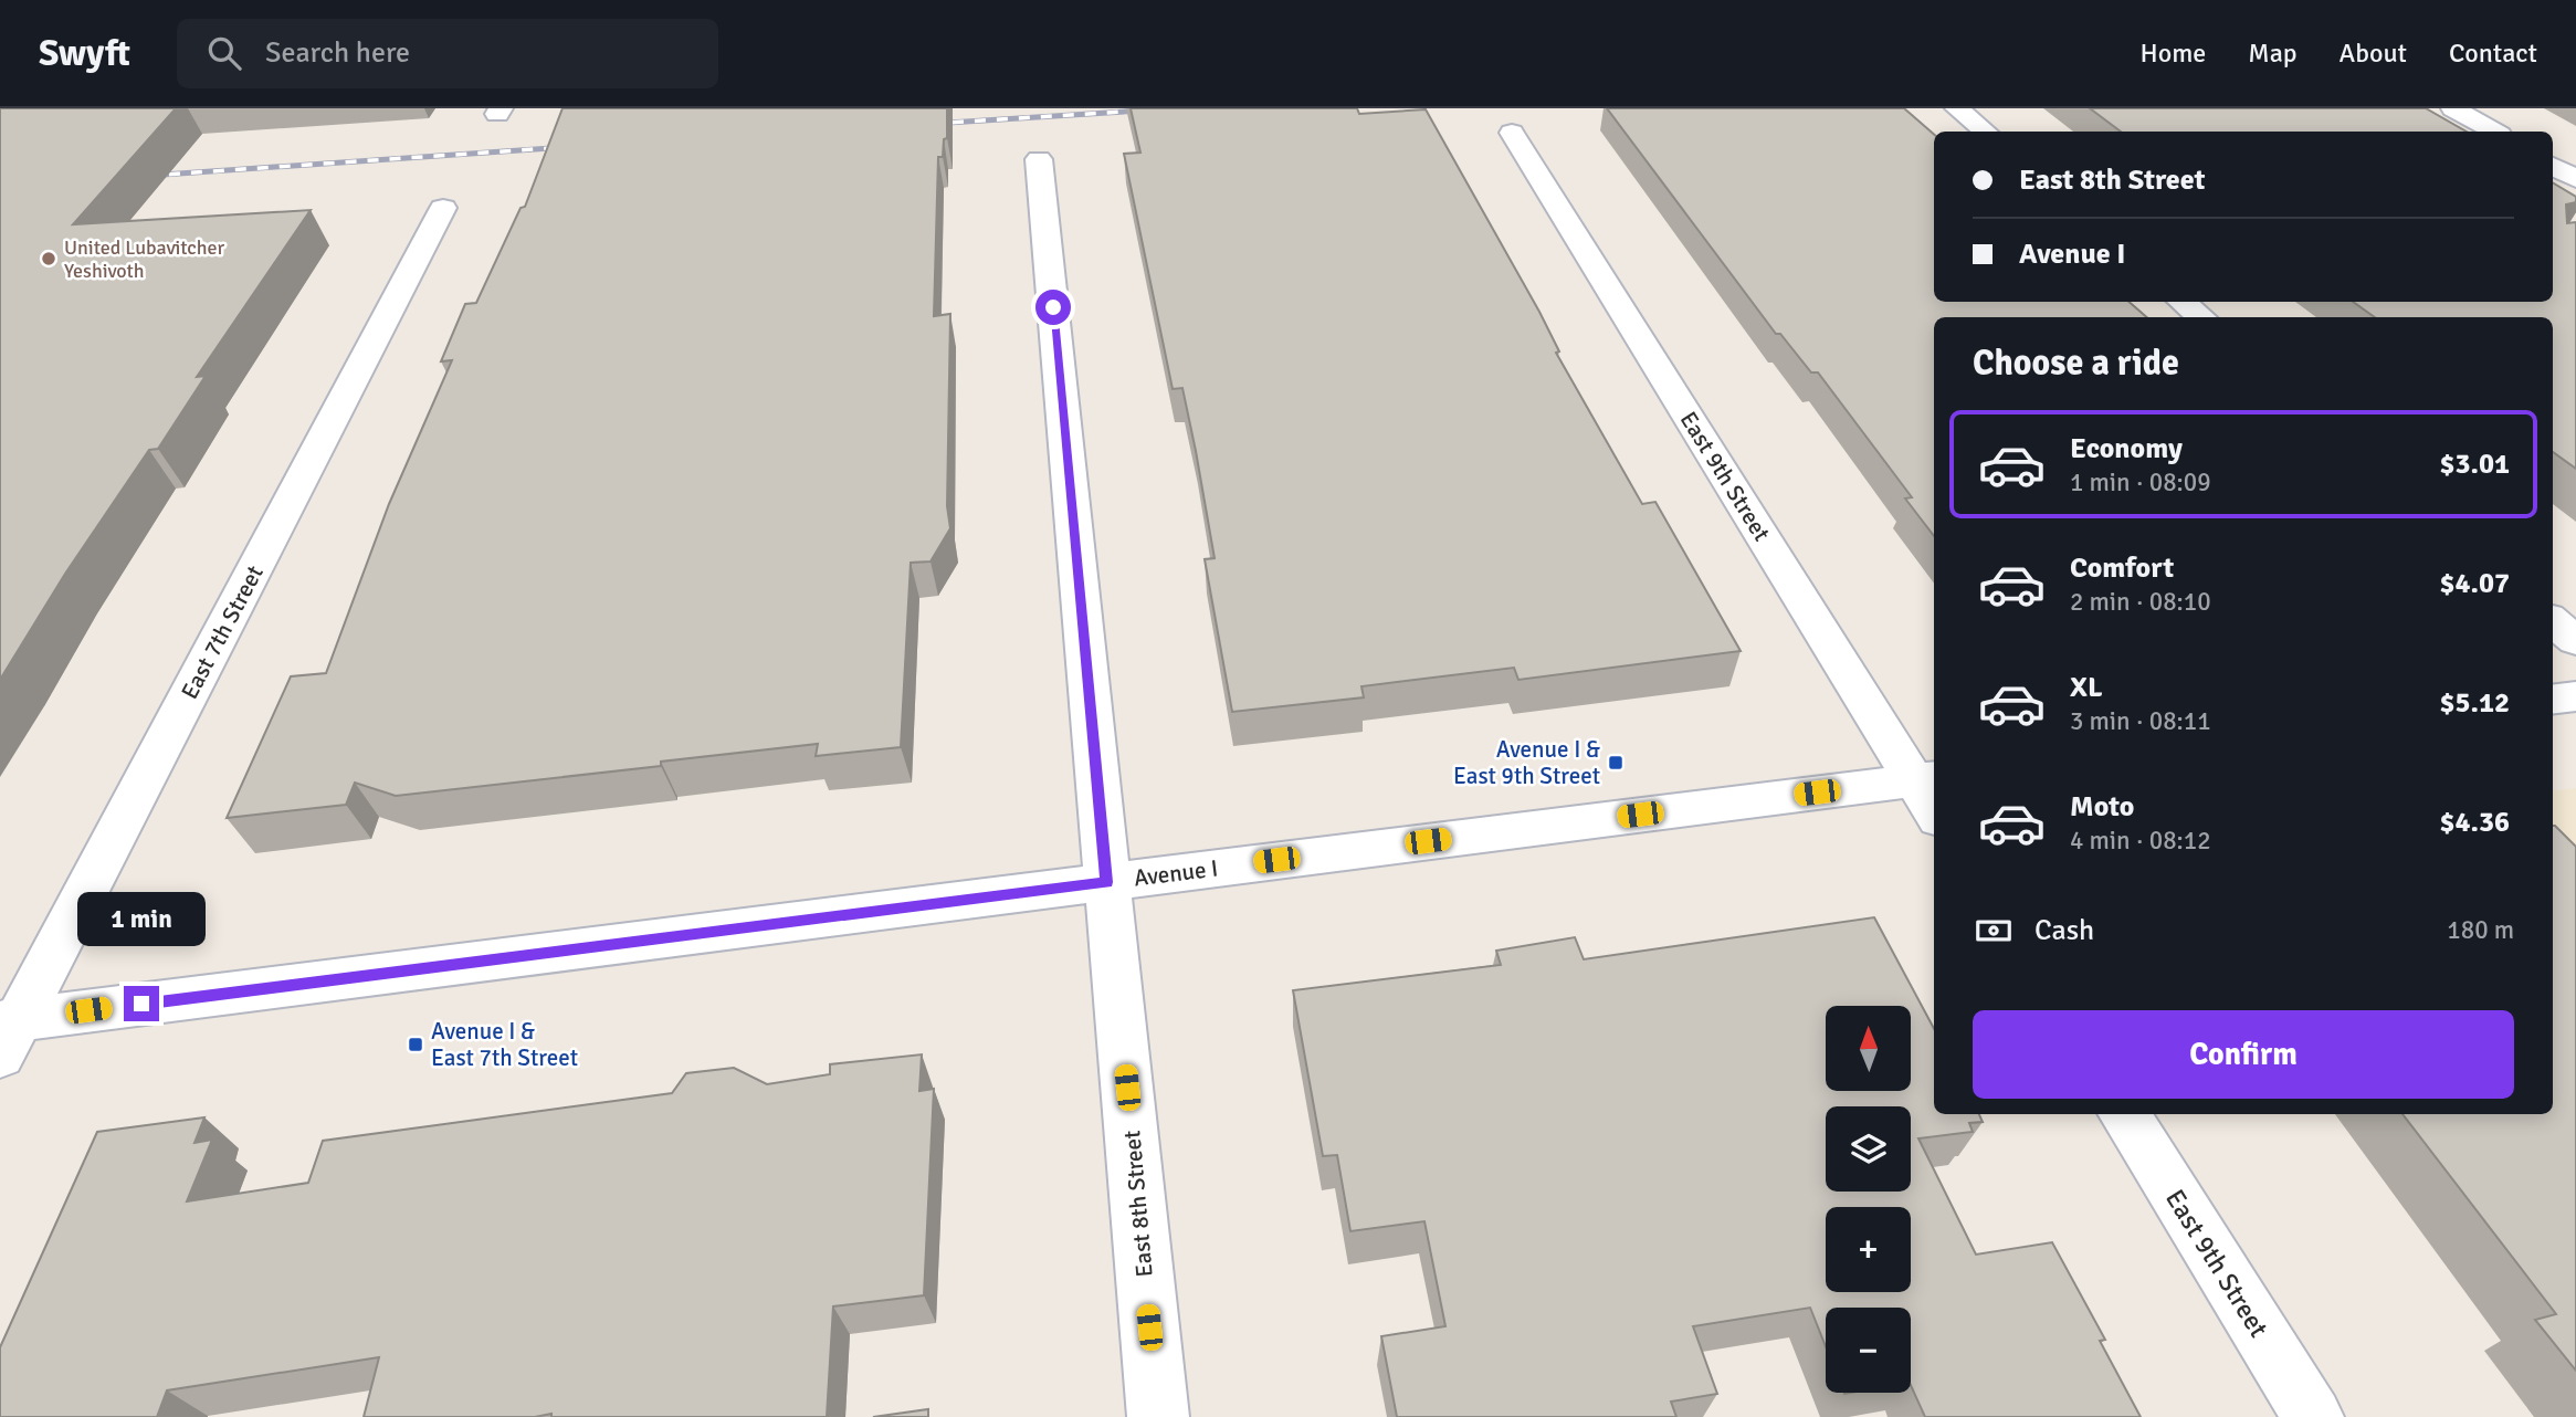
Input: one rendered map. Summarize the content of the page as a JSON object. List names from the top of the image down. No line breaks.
{"streets":{"street":["East 9th Street","East 7th Street","Avenue I","East 8th Street"]},"crossings":[["East 9th Street","Avenue I"],["East 7th Street","Avenue I"],["Avenue I","East 8th Street"]],"places":{"other":["United Lubavitcher Yeshivoth"],"transit":["Avenue I & East 9th Street","Avenue I & East 7th Street"]},"north":"top","page":{"header":"Swyft","search":"Search here","nav":["Home","Map","About","Contact"],"banner":["East 8th Street","Avenue I"],"heading":"Choose a ride","list":[{"name":"Economy","note":"1 min · 08:09","value":"$3.01"},{"name":"Comfort","note":"2 min · 08:10","value":"$4.07"},{"name":"XL","note":"3 min · 08:11","value":"$5.12"},{"name":"Moto","note":"4 min · 08:12","value":"$4.36"}],"pay":["Cash","180 m"],"bubble":"1 min","buttons":"Confirm","map_buttons":["+","−"]}}
